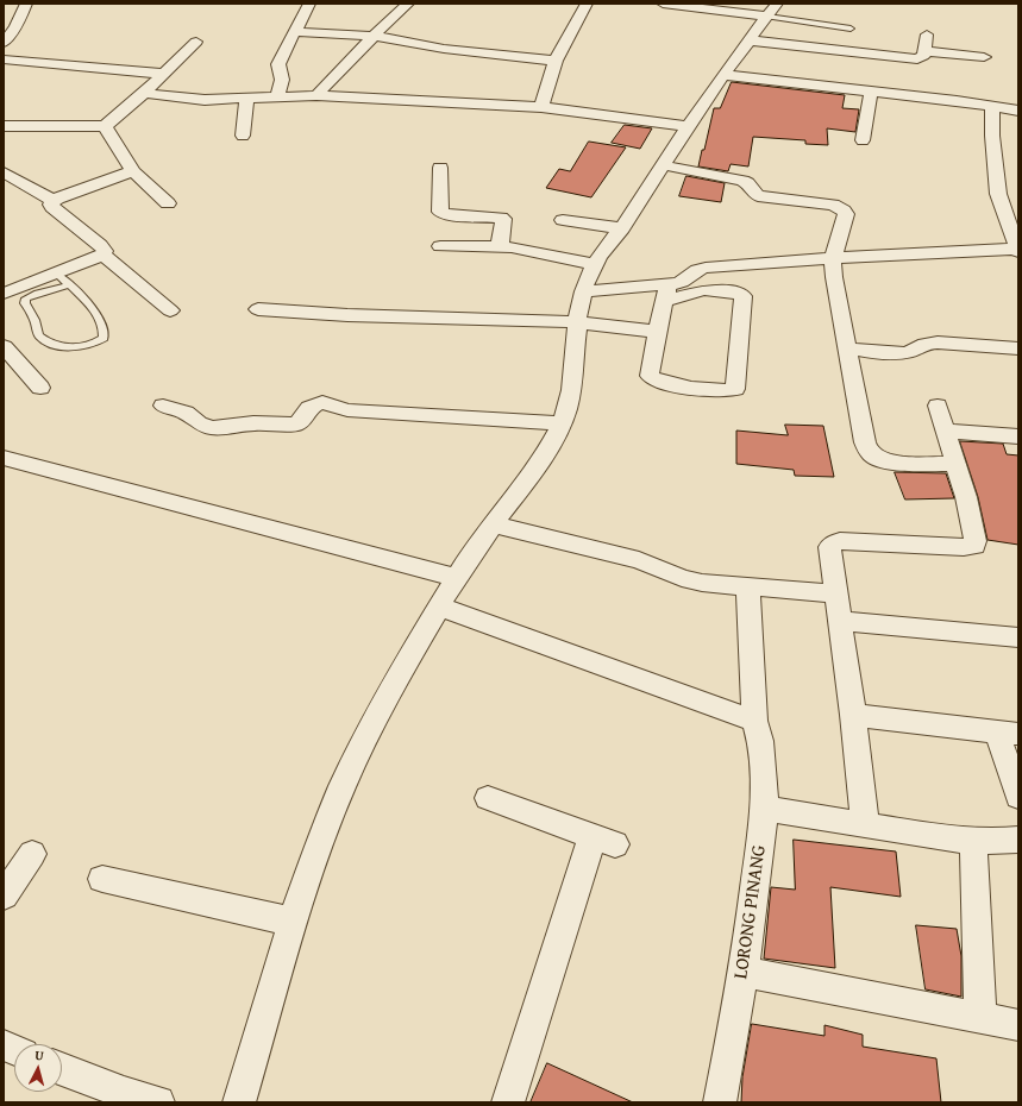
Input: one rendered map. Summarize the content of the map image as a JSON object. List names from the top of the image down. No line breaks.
{"streets":{"street":["LORONG PINANG"]},"north":"top"}
